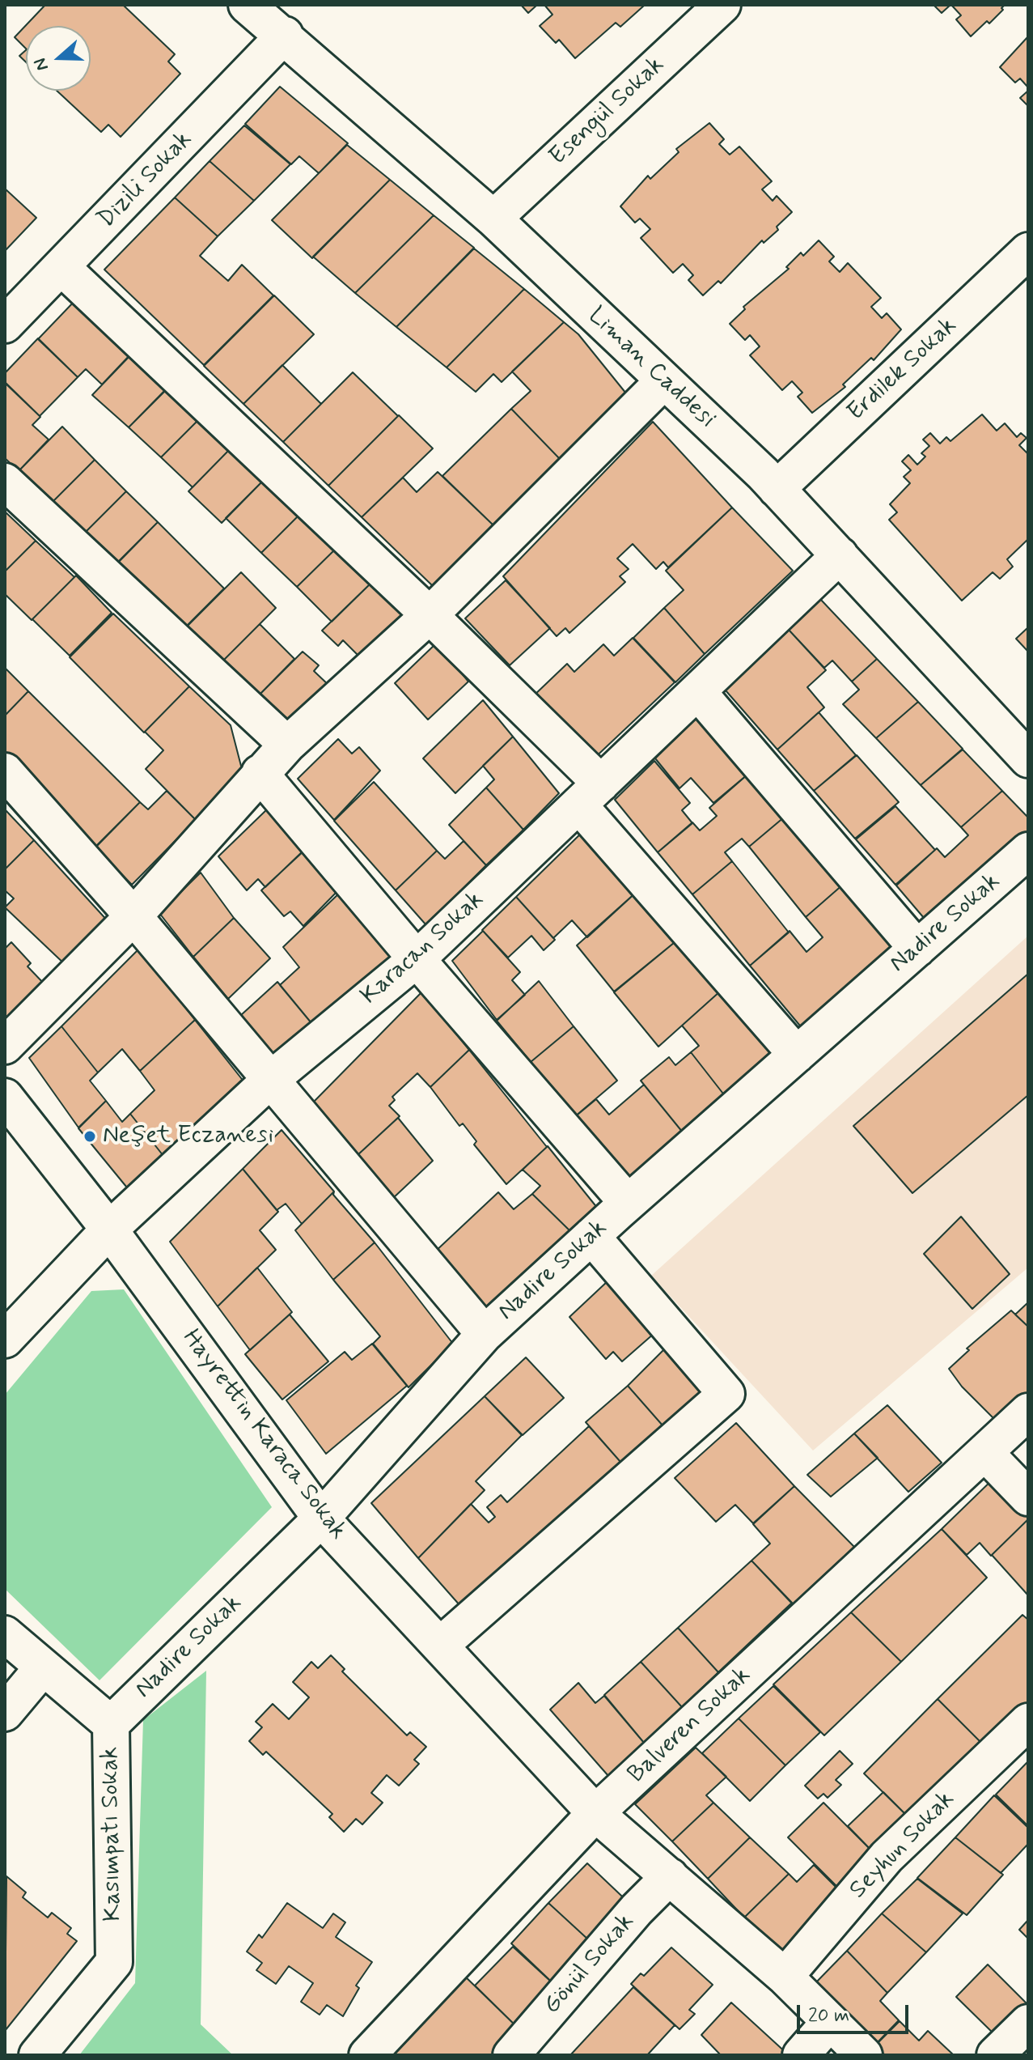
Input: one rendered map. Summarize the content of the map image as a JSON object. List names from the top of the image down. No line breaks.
{"streets":{"street":["Esengül Sokak","Dizili Sokak","Liman Caddesi","Erdilek Sokak","Nadire Sokak","Karacan Sokak","Hayrettin Karaca Sokak","Balveren Sokak","Kasımpatı Sokak","Seyhun Sokak","Gönül Sokak"]},"crossings":[["Esengül Sokak","Liman Caddesi"],["Dizili Sokak","Liman Caddesi"],["Liman Caddesi","Erdilek Sokak"],["Liman Caddesi","Karacan Sokak"],["Nadire Sokak","Hayrettin Karaca Sokak"],["Nadire Sokak","Kasımpatı Sokak"],["Karacan Sokak","Hayrettin Karaca Sokak"],["Hayrettin Karaca Sokak","Balveren Sokak"],["Hayrettin Karaca Sokak","Seyhun Sokak"],["Hayrettin Karaca Sokak","Gönül Sokak"]],"places":["Neşet Eczanesi"],"scale_bar":"20 m","north":"left"}
